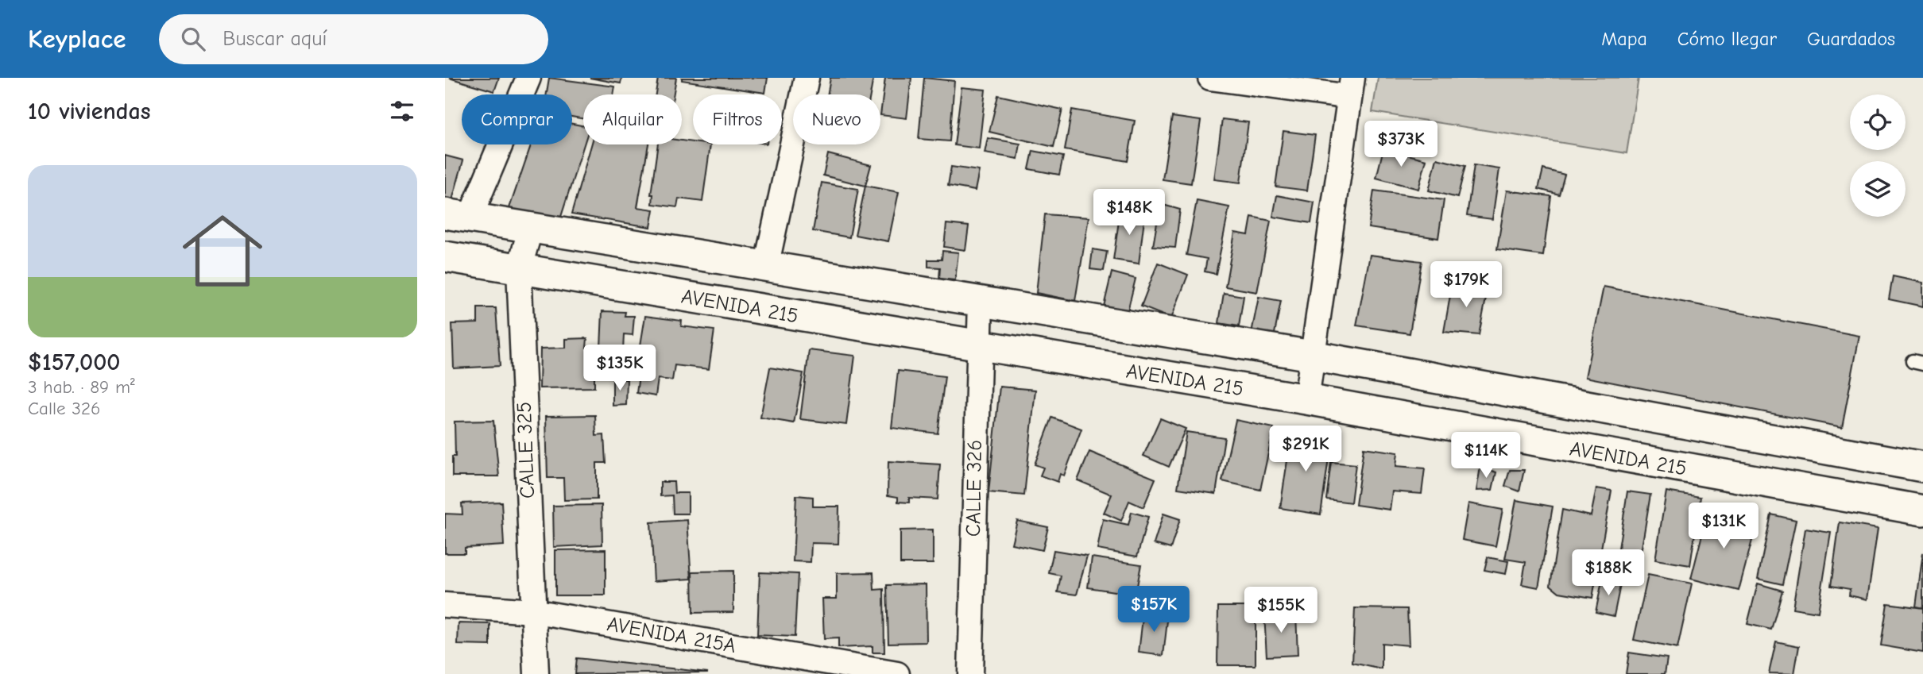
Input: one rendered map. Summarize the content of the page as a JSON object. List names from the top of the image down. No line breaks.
{"streets":{"street":["AVENIDA 215","CALLE 325","CALLE 326","AVENIDA 215A"]},"crossings":[["AVENIDA 215","CALLE 325"],["AVENIDA 215","CALLE 326"],["CALLE 325","AVENIDA 215A"]],"page":{"header":"Keyplace","search":"Buscar aquí","nav":["Mapa","Cómo llegar","Guardados"],"heading":"10 viviendas","chip":["Comprar","Alquilar","Filtros","Nuevo"],"price":["$373K","$148K","$179K","$135K","$291K","$114K","$131K","$188K","$157K","$155K"],"list":[{"name":"$157,000","note":"3 hab. · 89 m² · Calle 326"}]}}
